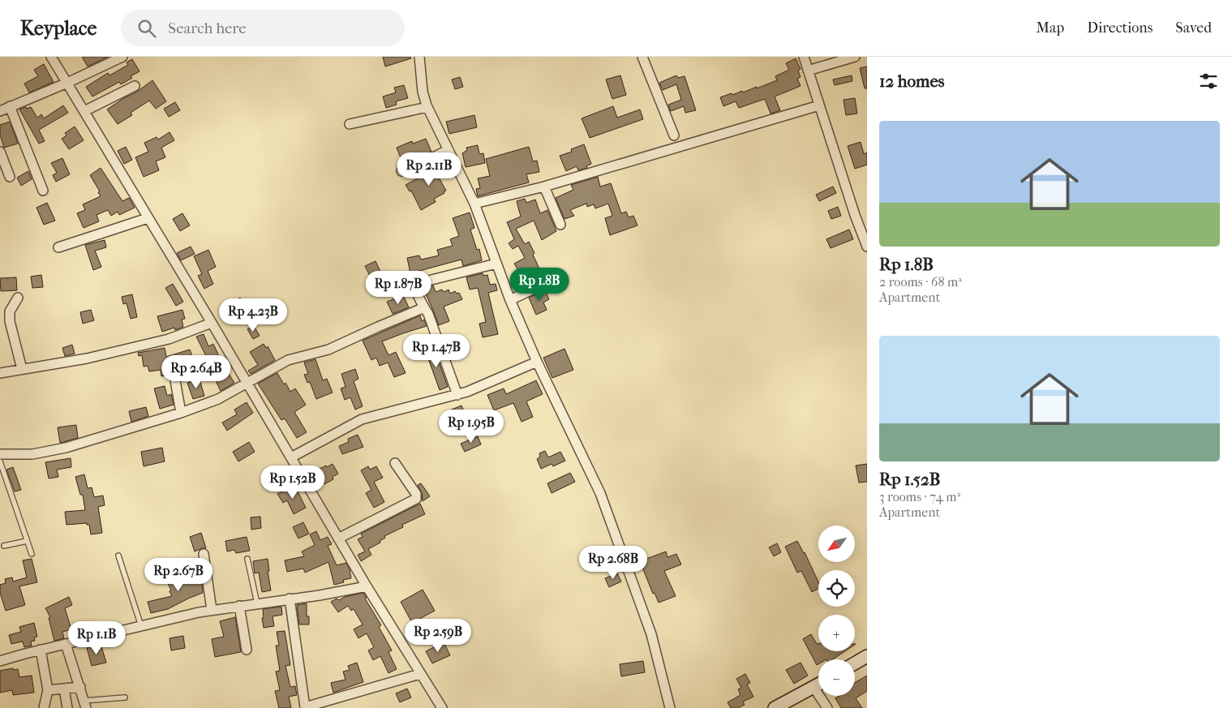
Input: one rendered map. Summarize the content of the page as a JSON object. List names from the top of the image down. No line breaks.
{"north":"bottom left","page":{"header":"Keyplace","search":"Search here","nav":["Map","Directions","Saved"],"heading":"12 homes","list":[{"name":"Rp 1.8B","note":"2 rooms · 68 m² · Apartment"},{"name":"Rp 1.52B","note":"3 rooms · 74 m² · Apartment"}],"price":["Rp 2.11B","Rp 1.8B","Rp 1.87B","Rp 4.23B","Rp 1.47B","Rp 2.64B","Rp 1.95B","Rp 1.52B","Rp 2.68B","Rp 2.67B","Rp 2.59B","Rp 1.1B"],"map_buttons":["+","−"]}}
